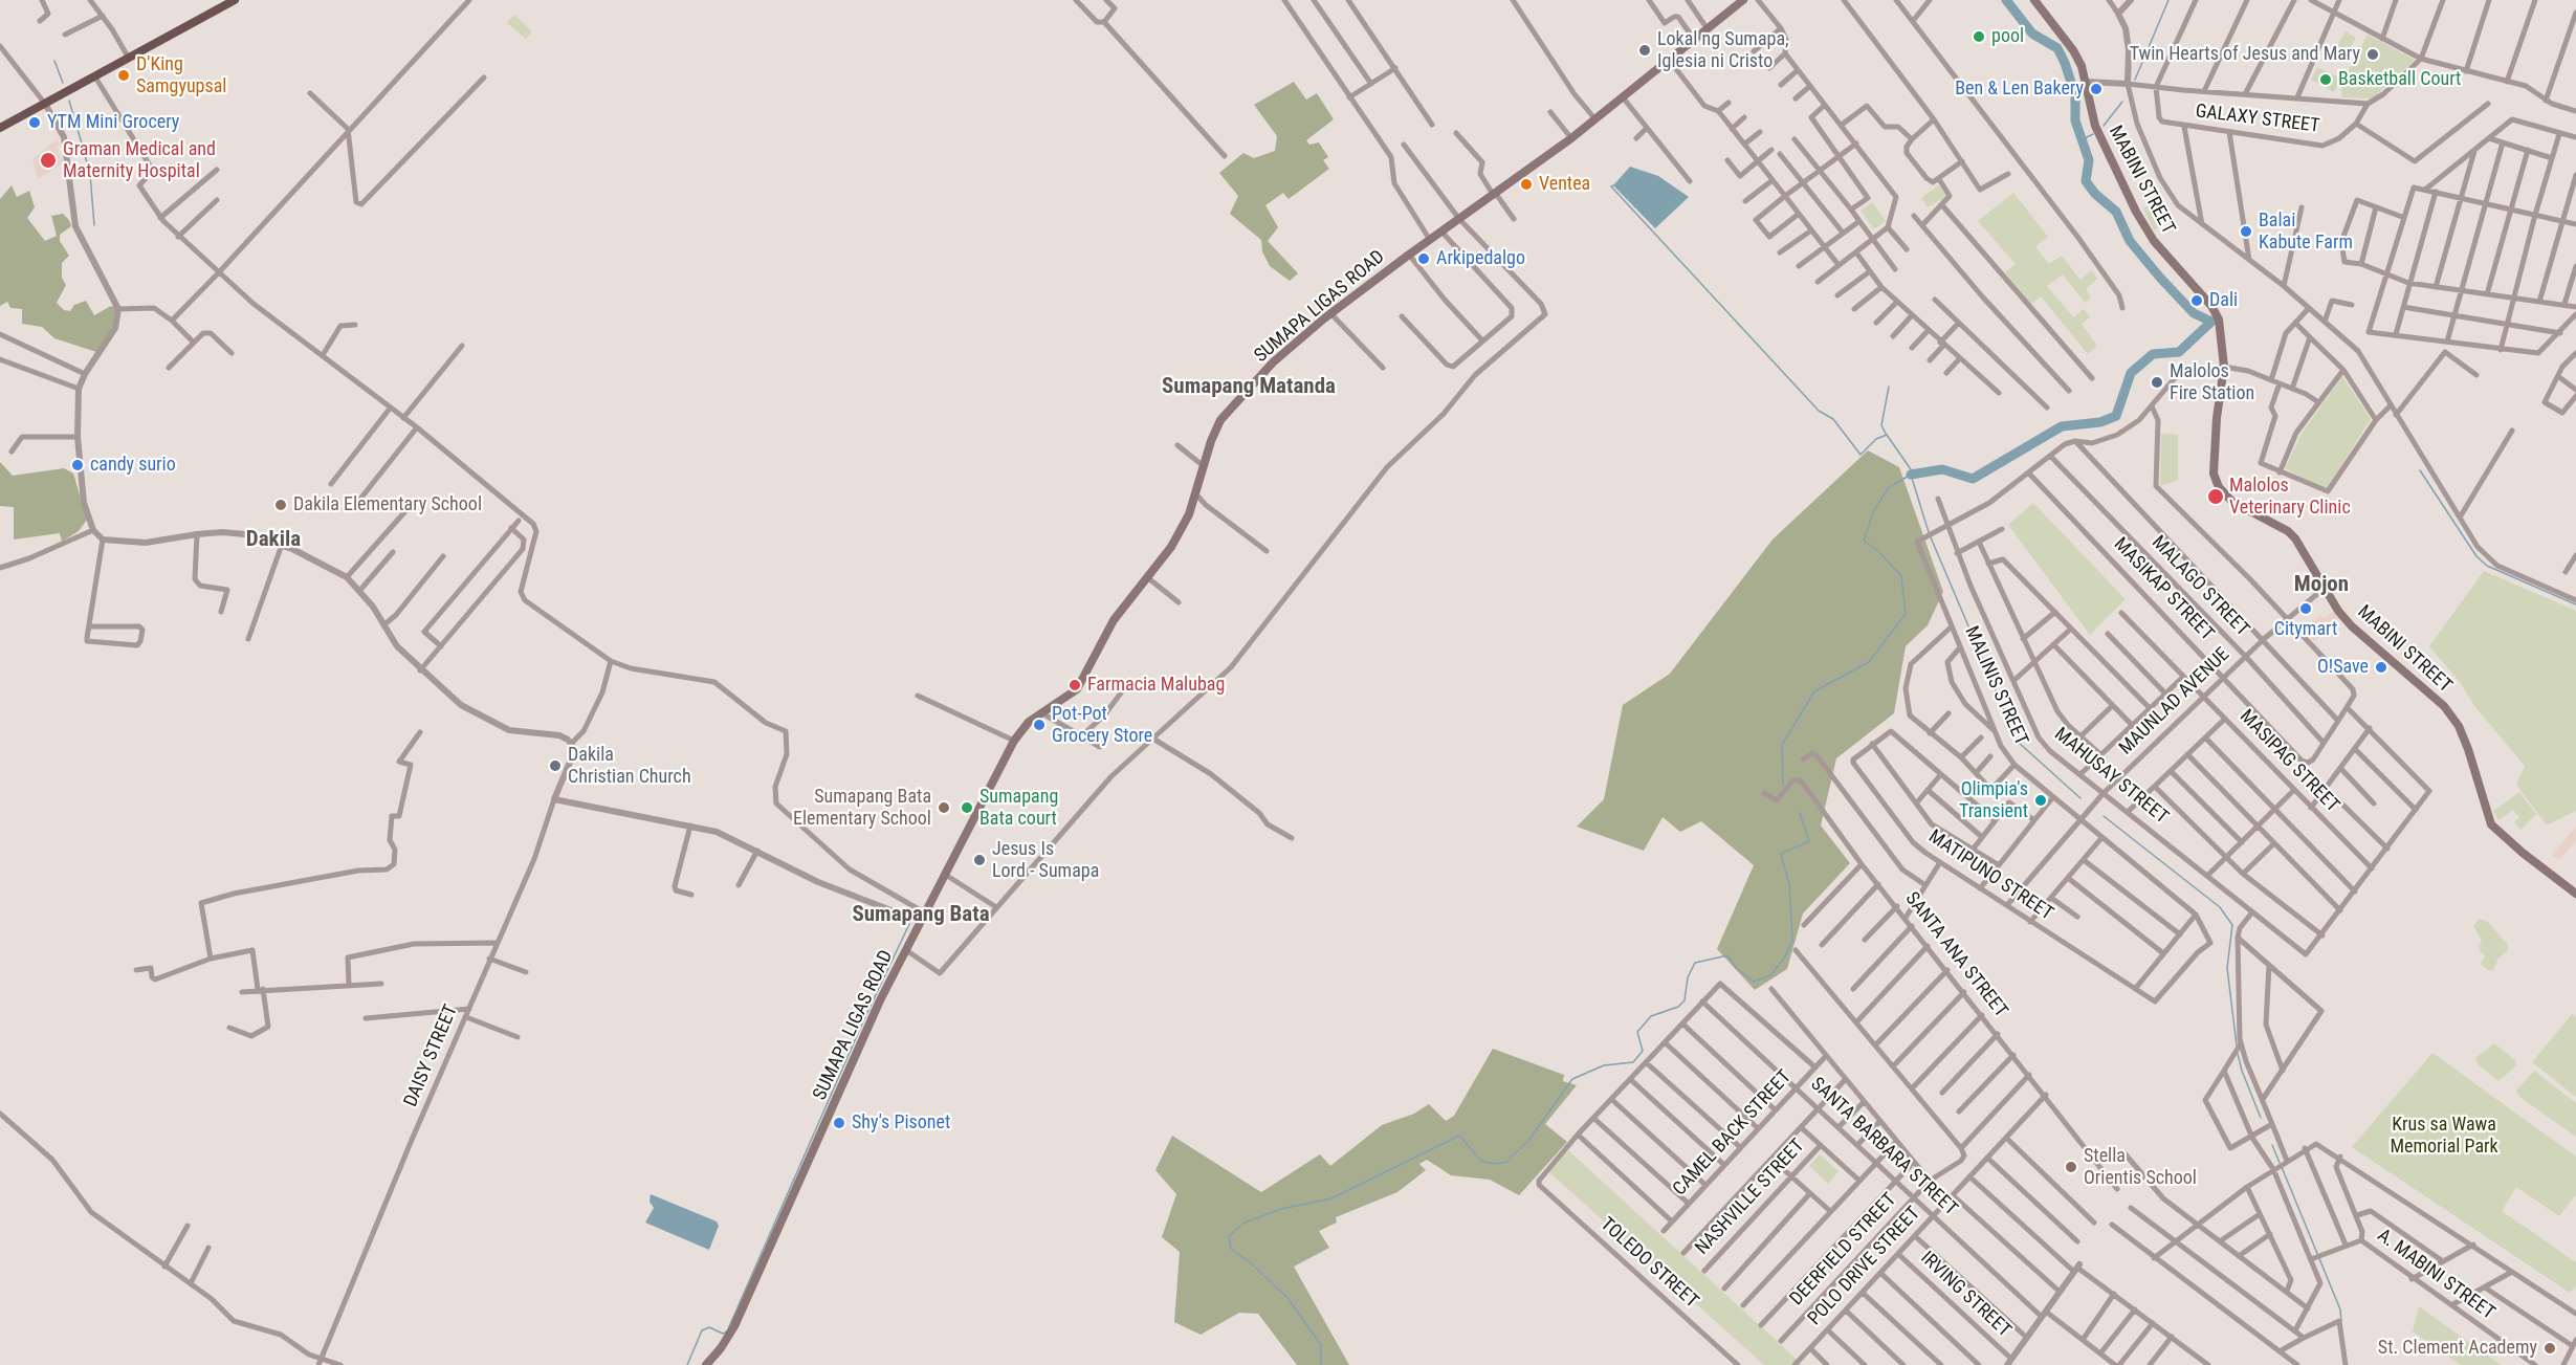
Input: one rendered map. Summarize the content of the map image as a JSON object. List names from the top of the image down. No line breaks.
{"streets":{"main road":["MABINI STREET","SUMAPA LIGAS ROAD"],"street":["GALAXY STREET","MALAGO STREET","MASIKAP STREET","MALINIS STREET","MAUNLAD AVENUE","MASIPAG STREET","MAHUSAY STREET","MATIPUNO STREET","SANTA ANA STREET","DAISY STREET","CAMEL BACK STREET","SANTA BARBARA STREET","NASHVILLE STREET","DEERFIELD STREET","TOLEDO STREET","POLO DRIVE STREET","A. MABINI STREET","IRVING STREET"]},"crossings":[["MABINI STREET","MAUNLAD AVENUE"],["MALAGO STREET","MASIKAP STREET"],["MALAGO STREET","MAUNLAD AVENUE"],["MASIKAP STREET","MAUNLAD AVENUE"],["MALINIS STREET","MAUNLAD AVENUE"],["MALINIS STREET","MAHUSAY STREET"],["MALINIS STREET","MATIPUNO STREET"],["MAUNLAD AVENUE","MASIPAG STREET"],["MAUNLAD AVENUE","MAHUSAY STREET"],["MAUNLAD AVENUE","MATIPUNO STREET"],["SANTA ANA STREET","DEERFIELD STREET"],["SANTA ANA STREET","POLO DRIVE STREET"],["CAMEL BACK STREET","SANTA BARBARA STREET"],["SANTA BARBARA STREET","DEERFIELD STREET"],["SANTA BARBARA STREET","POLO DRIVE STREET"],["POLO DRIVE STREET","IRVING STREET"]],"districts":["Sumapang Matanda","Dakila","Mojon","Sumapang Bata"],"parks":["Krus sa Wawa Memorial Park"],"places":["pool","Lokal ng Sumapa, Iglesia ni Cristo","Twin Hearts of Jesus and Mary","D'King Samgyupsal","Basketball Court","Ben & Len Bakery","YTM Mini Grocery","Graman Medical and Maternity Hospital","Ventea","Balai Kabute Farm","Arkipedalgo","Dali","Malolos Fire Station","candy surio","Malolos Veterinary Clinic","Dakila Elementary School","Citymart","O!Save","Farmacia Malubag","Pot-Pot Grocery Store","Dakila Christian Church","Olimpia's Transient","Sumapang Bata Elementary School","Sumapang Bata court","Jesus Is Lord - Sumapa","Shy's Pisonet","Stella Orientis School","St. Clement Academy"]}
